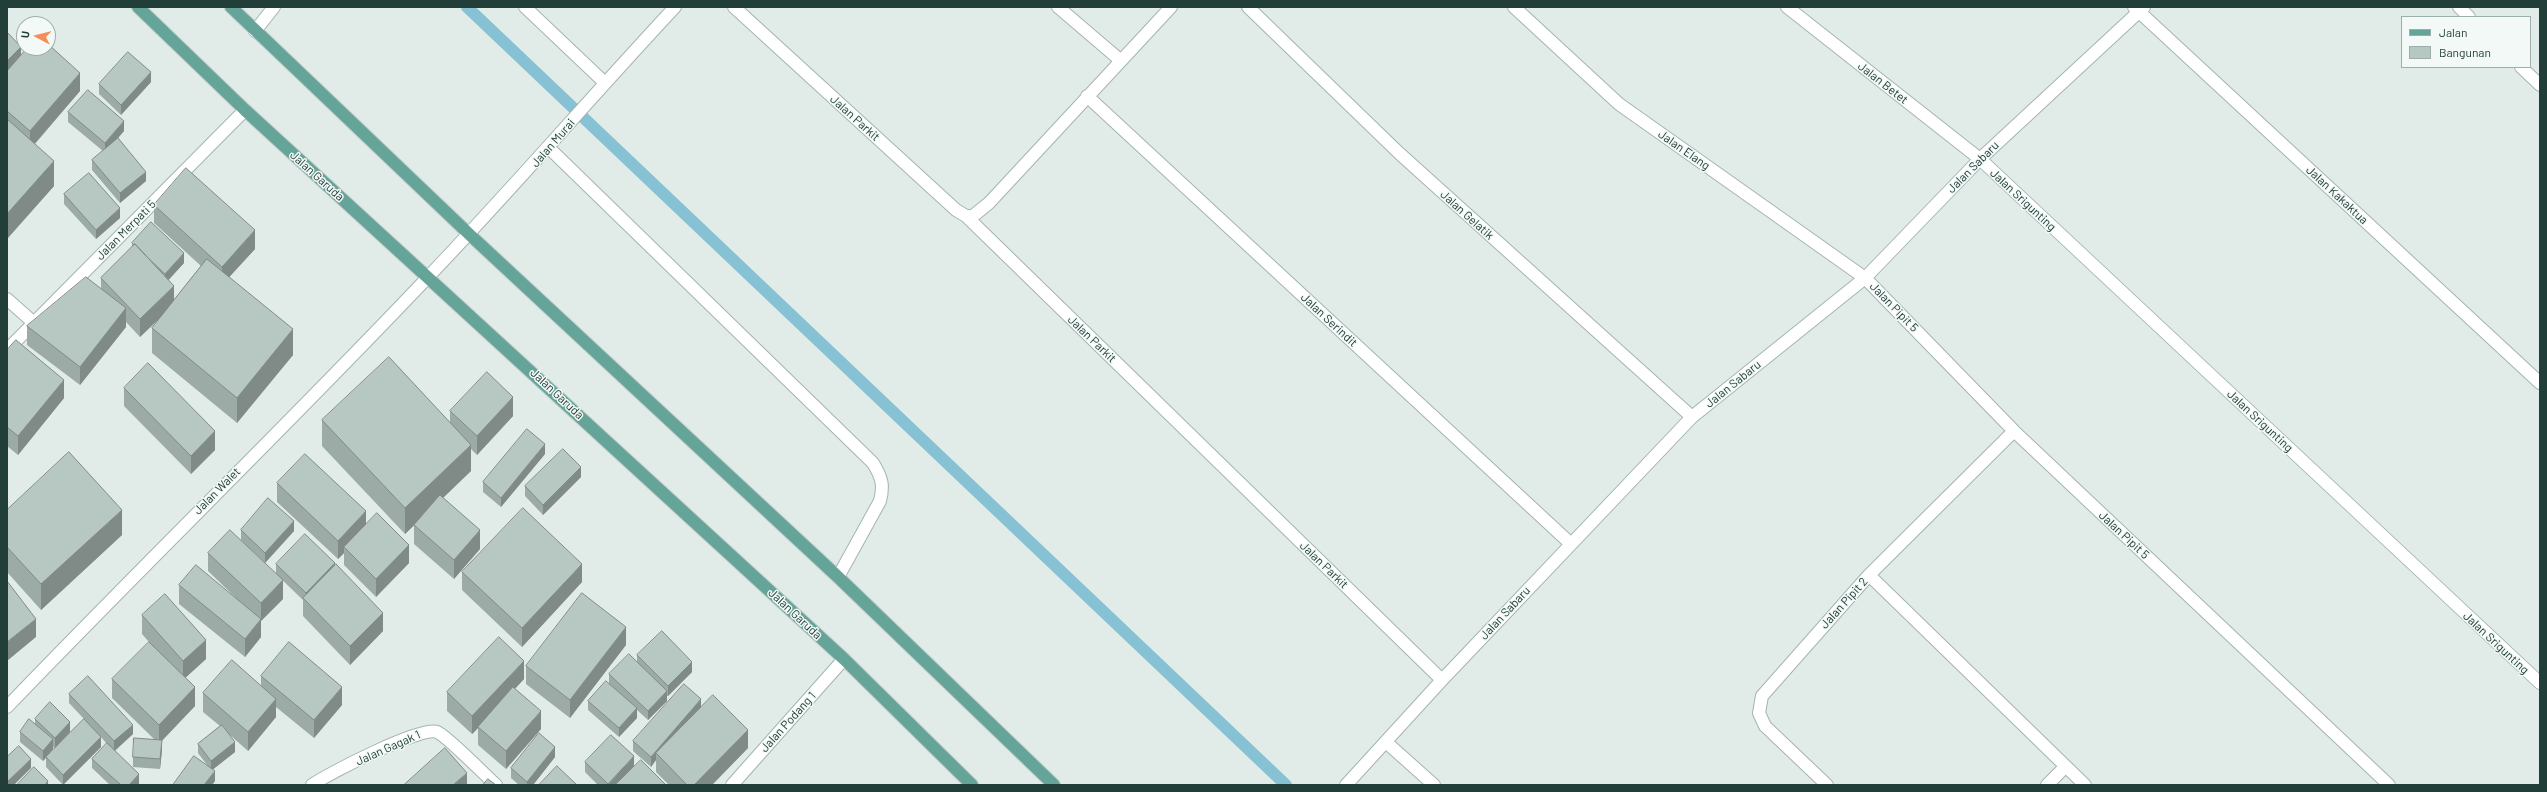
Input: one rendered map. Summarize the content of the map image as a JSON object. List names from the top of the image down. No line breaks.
{"streets":{"main road":["Jalan Garuda"],"street":["Jalan Betet","Jalan Parkit","Jalan Murai","Jalan Elang","Jalan Sabaru","Jalan Kakaktua","Jalan Srigunting","Jalan Gelatik","Jalan Merpati 5","Jalan Pipit 5","Jalan Serindit","Jalan Walet","Jalan Pipit 2","Jalan Podang 1","Jalan Gagak 1"]},"crossings":[["Jalan Betet","Jalan Sabaru"],["Jalan Betet","Jalan Srigunting"],["Jalan Parkit","Jalan Sabaru"],["Jalan Murai","Jalan Garuda"],["Jalan Murai","Jalan Walet"],["Jalan Elang","Jalan Sabaru"],["Jalan Elang","Jalan Pipit 5"],["Jalan Sabaru","Jalan Kakaktua"],["Jalan Sabaru","Jalan Srigunting"],["Jalan Sabaru","Jalan Gelatik"],["Jalan Sabaru","Jalan Pipit 5"],["Jalan Sabaru","Jalan Serindit"],["Jalan Garuda","Jalan Merpati 5"],["Jalan Garuda","Jalan Walet"],["Jalan Garuda","Jalan Podang 1"],["Jalan Pipit 5","Jalan Pipit 2"]],"legend":["Jalan","Bangunan"],"north":"left"}
